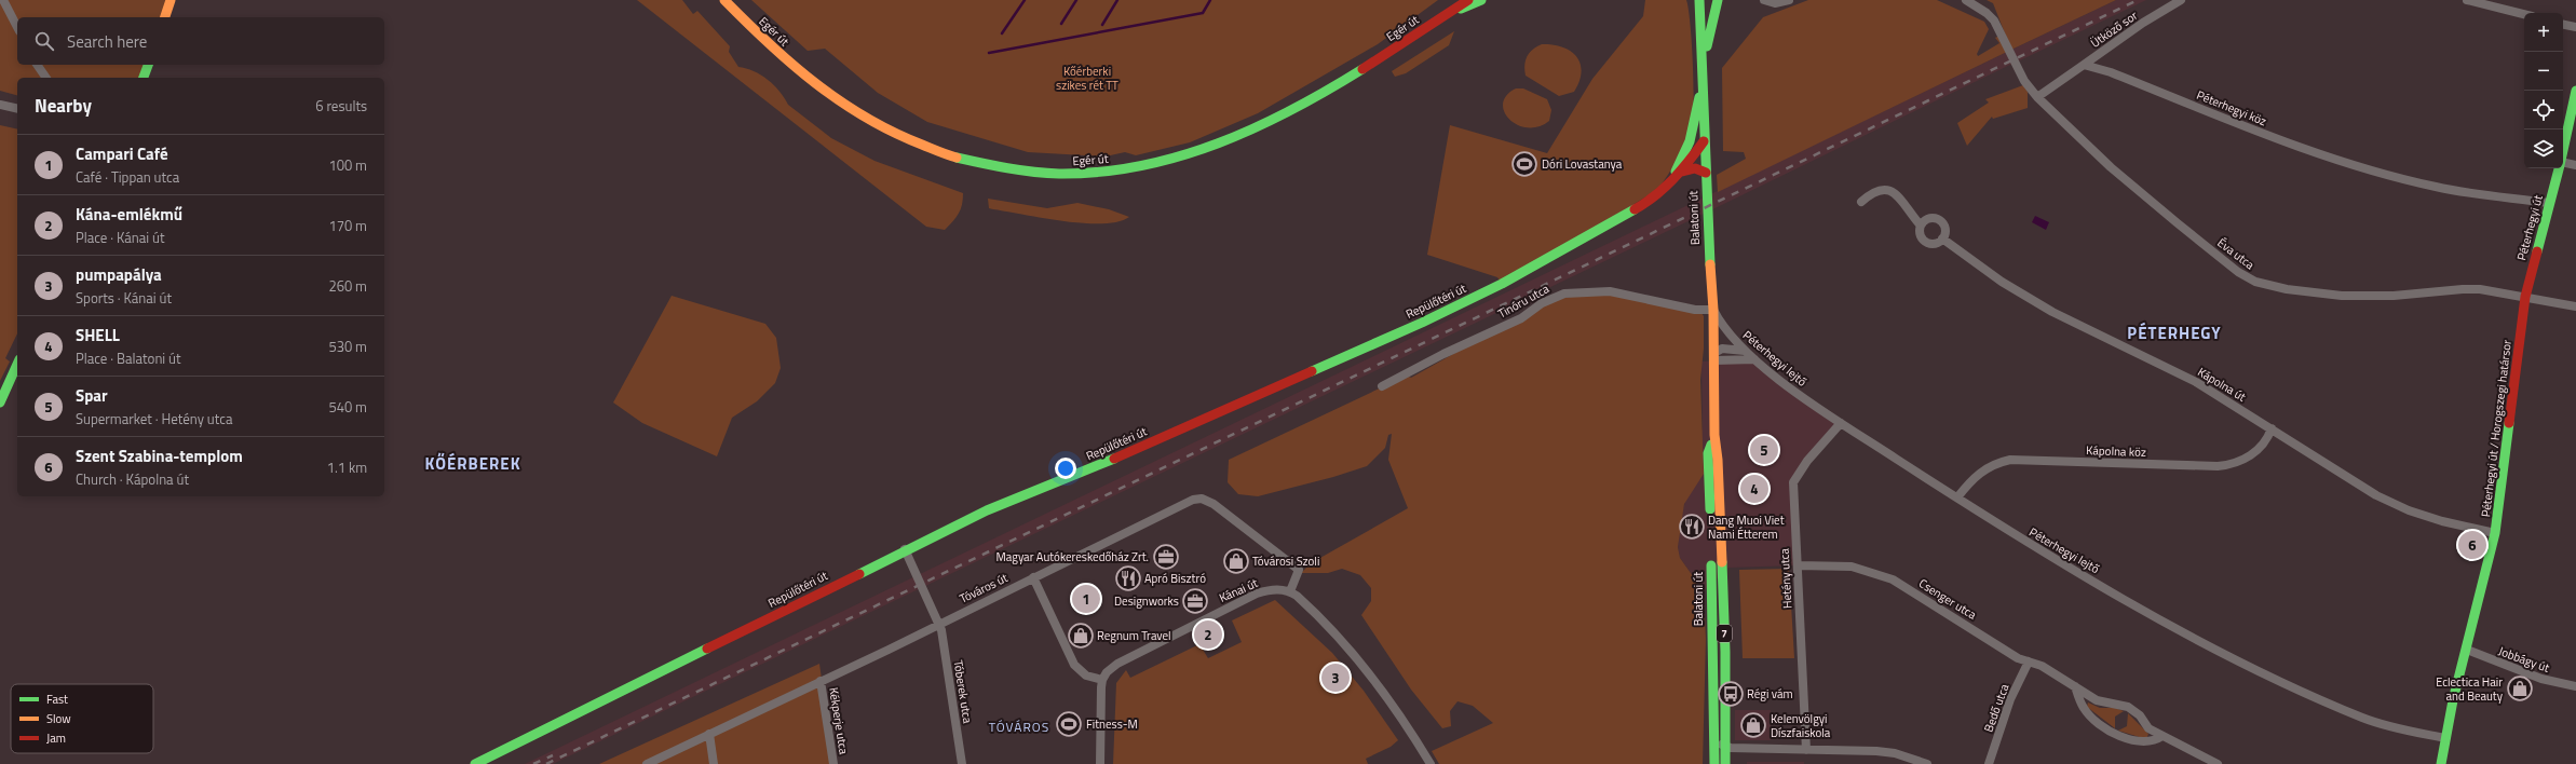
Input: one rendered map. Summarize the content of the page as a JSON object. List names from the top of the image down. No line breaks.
{"streets":{"street":["Egér út","Ütköző sor","Péterhegyi köz","Balatoni út","Péterhegyi út","Éva utca","Repülőtéri út","Tinóru utca","Péterhegyi lejtő","Kápolna út","Péterhegyi út / Horogszegi határsor","Kápolna köz","Hetény utca","Tóváros út","Kánai út","Csenger utca","7","Jobbágy út","Tóberek utca","Bedő utca","Kékperje utca"]},"crossings":[["Ütköző sor","Péterhegyi köz"],["Péterhegyi köz","Péterhegyi út"],["Balatoni út","Repülőtéri út"],["Balatoni út","Tinóru utca"],["Balatoni út","Péterhegyi lejtő"],["Péterhegyi út","Éva utca"],["Péterhegyi út","Péterhegyi út / Horogszegi határsor"],["Éva utca","Péterhegyi út / Horogszegi határsor"],["Repülőtéri út","Tóberek utca"],["Tinóru utca","Péterhegyi lejtő"],["Péterhegyi lejtő","Péterhegyi út / Horogszegi határsor"],["Péterhegyi lejtő","Kápolna köz"],["Péterhegyi lejtő","Hetény utca"],["Kápolna út","Péterhegyi út / Horogszegi határsor"],["Kápolna út","Kápolna köz"],["Péterhegyi út / Horogszegi határsor","Jobbágy út"],["Hetény utca","Csenger utca"],["Tóváros út","Kánai út"],["Tóváros út","Tóberek utca"],["Tóváros út","Kékperje utca"],["Csenger utca","Bedő utca"]],"districts":["PÉTERHEGY","KŐÉRBEREK","TÓVÁROS"],"parks":["Kőérberki szikes rét TT"],"places":{"sports":["Dóri Lovastanya","Fitness-M"],"restaurant":["Dang Muoi Viet Nami Étterem","Apró Bisztró"],"office":["Magyar Autókereskedőház Zrt.","Designworks"],"shop":["Tóvárosi Szoli","Regnum Travel","Eclectica Hair and Beauty","Kelenvölgyi Díszfaiskola"],"bus stop":["Régi vám"]},"legend":["Fast","Slow","Jam"],"page":{"map_buttons":["+","−"],"search":"Search here","heading":["Nearby","6 results"],"list":[{"mark":"1","name":"Campari Café","note":"Café · Tippan utca","value":"100 m"},{"mark":"2","name":"Kána-emlékmű","note":"Place · Kánai út","value":"170 m"},{"mark":"3","name":"pumpapálya","note":"Sports · Kánai út","value":"260 m"},{"mark":"4","name":"SHELL","note":"Place · Balatoni út","value":"530 m"},{"mark":"5","name":"Spar","note":"Supermarket · Hetény utca","value":"540 m"},{"mark":"6","name":"Szent Szabina-templom","note":"Church · Kápolna út","value":"1.1 km"}],"pins":["5","4","6","1","2","3"]}}
